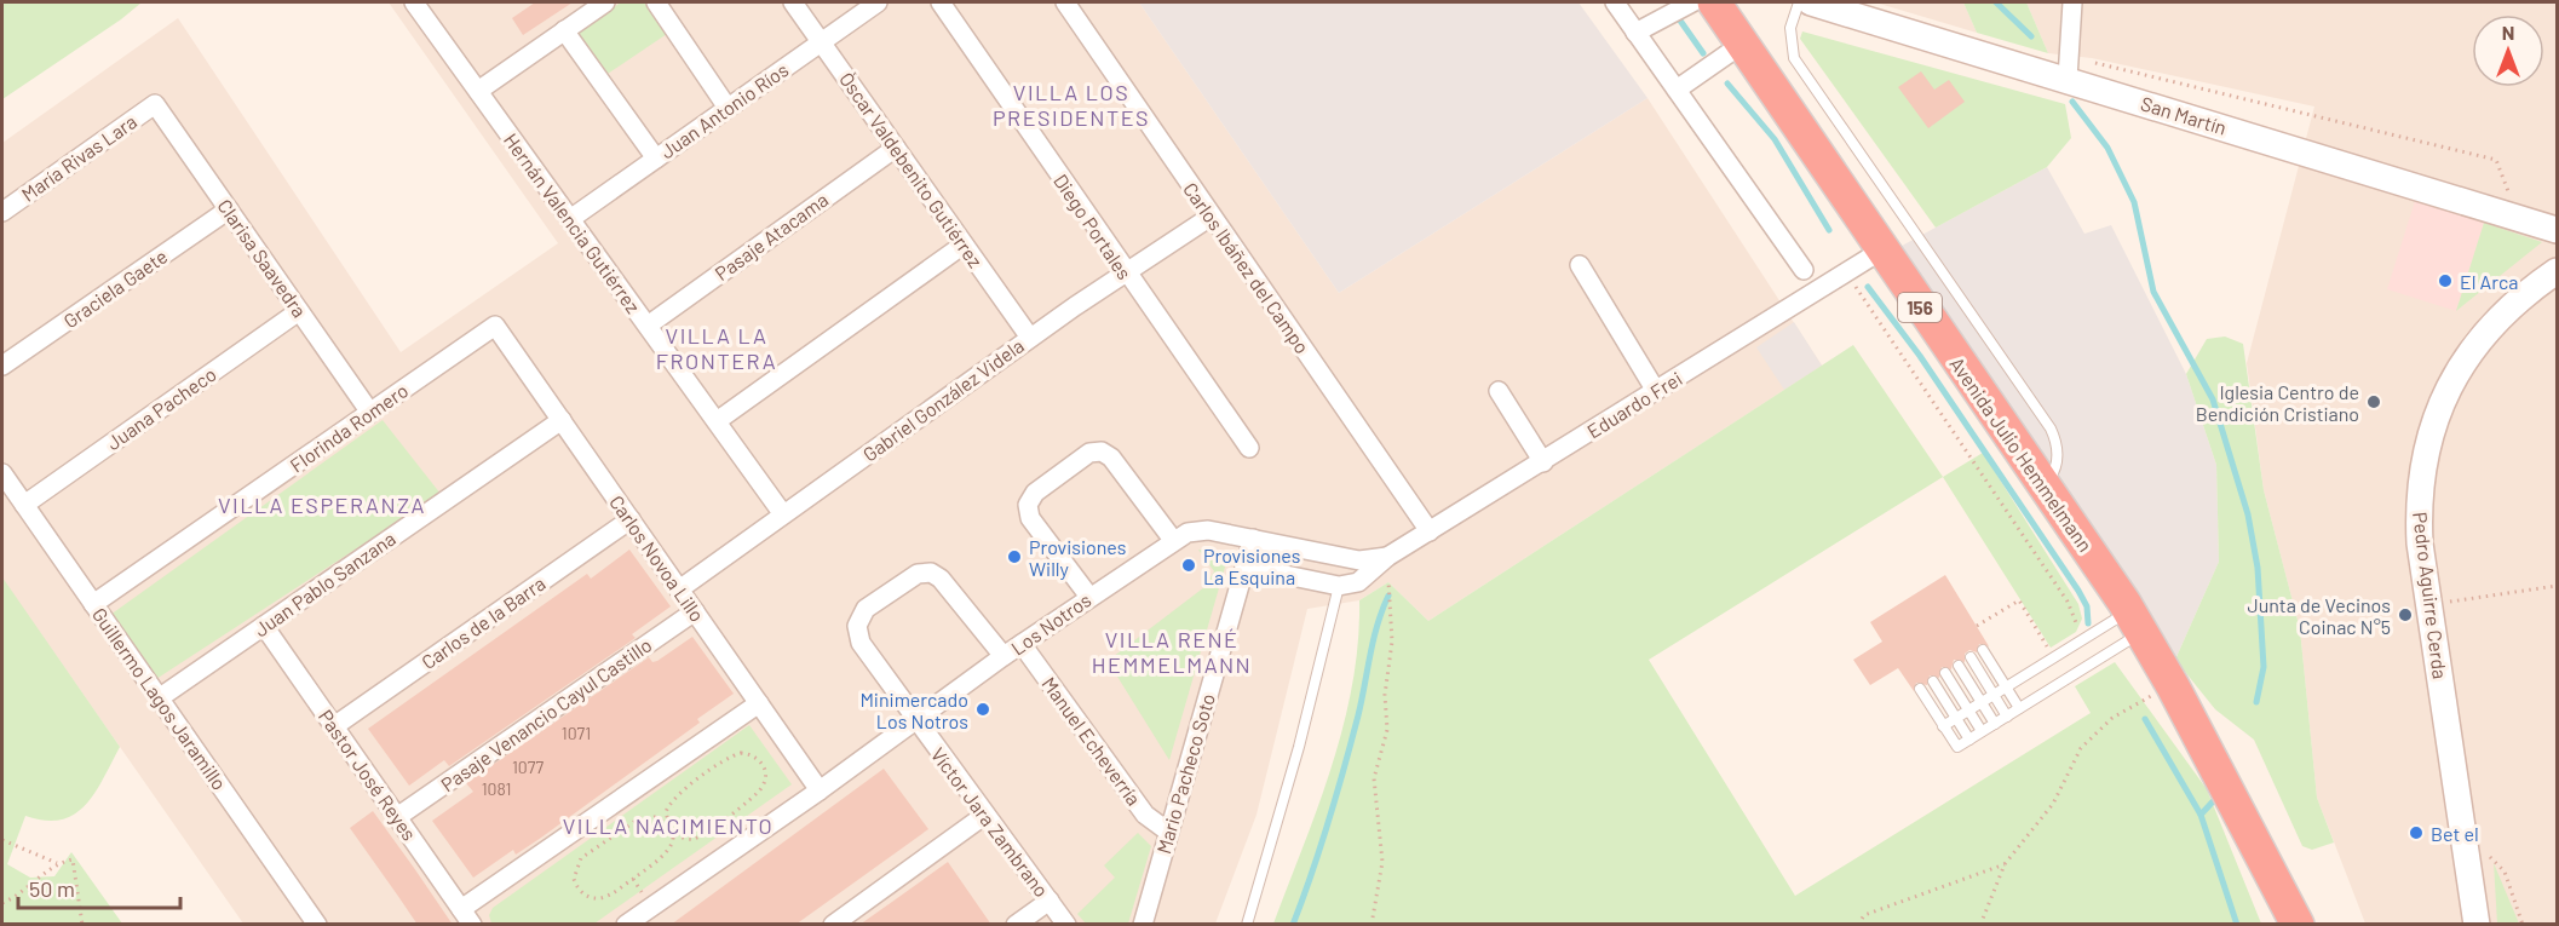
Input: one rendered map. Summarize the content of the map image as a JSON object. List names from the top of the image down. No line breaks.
{"streets":{"highway":["156","Avenida Julio Hemmelmann"],"street":["Juan Antonio Ríos","San Martín","María Rivas Lara","Òscar Valdebenito Gutiérrez","Hernán Valencia Gutiérrez","Diego Portales","Pasaje Atacama","Clarisa Saavedra","Carlos Ibáñez del Campo","Graciela Gaete","Gabriel González Videla","Eduardo Frei","Juana Pacheco","Florinda Romero","Carlos Novoa Lillo","Juan Pablo Sanzana","Pedro Aguirre Cerda","Carlos de la Barra","Los Notros","Guillermo Lagos Jaramillo","Pasaje Venancio Cayul Castillo","Manuel Echeverría","Mario Pacheco Soto","Pastor José Reyes","Víctor Jara Zambrano"]},"crossings":[["Juan Antonio Ríos","Òscar Valdebenito Gutiérrez"],["Juan Antonio Ríos","Hernán Valencia Gutiérrez"],["María Rivas Lara","Clarisa Saavedra"],["Òscar Valdebenito Gutiérrez","Pasaje Atacama"],["Òscar Valdebenito Gutiérrez","Gabriel González Videla"],["Hernán Valencia Gutiérrez","Pasaje Atacama"],["Hernán Valencia Gutiérrez","Gabriel González Videla"],["Diego Portales","Gabriel González Videla"],["Clarisa Saavedra","Graciela Gaete"],["Clarisa Saavedra","Juana Pacheco"],["Clarisa Saavedra","Florinda Romero"],["Carlos Ibáñez del Campo","Gabriel González Videla"],["Carlos Ibáñez del Campo","Eduardo Frei"],["Gabriel González Videla","Carlos Novoa Lillo"],["Eduardo Frei","Avenida Julio Hemmelmann"],["Eduardo Frei","Los Notros"],["Juana Pacheco","Guillermo Lagos Jaramillo"],["Florinda Romero","Carlos Novoa Lillo"],["Florinda Romero","Guillermo Lagos Jaramillo"],["Carlos Novoa Lillo","Juan Pablo Sanzana"],["Carlos Novoa Lillo","Carlos de la Barra"],["Carlos Novoa Lillo","Los Notros"],["Carlos Novoa Lillo","Pasaje Venancio Cayul Castillo"],["Juan Pablo Sanzana","Guillermo Lagos Jaramillo"],["Juan Pablo Sanzana","Pastor José Reyes"],["Carlos de la Barra","Pastor José Reyes"],["Los Notros","Manuel Echeverría"],["Los Notros","Mario Pacheco Soto"],["Los Notros","Víctor Jara Zambrano"],["Pasaje Venancio Cayul Castillo","Pastor José Reyes"],["Manuel Echeverría","Mario Pacheco Soto"]],"districts":["VILLA LOS PRESIDENTES","VILLA LA FRONTERA","VILLA ESPERANZA","VILLA RENÉ HEMMELMANN","VILLA NACIMIENTO"],"places":["El Arca","Iglesia Centro de Bendición Cristiano","Provisiones Willy","Provisiones La Esquina","Junta de Vecinos Coinac N°5","Minimercado Los Notros","Bet el"],"house_numbers":["1071","1077","1081"],"scale_bar":"50 m","north":"top"}
